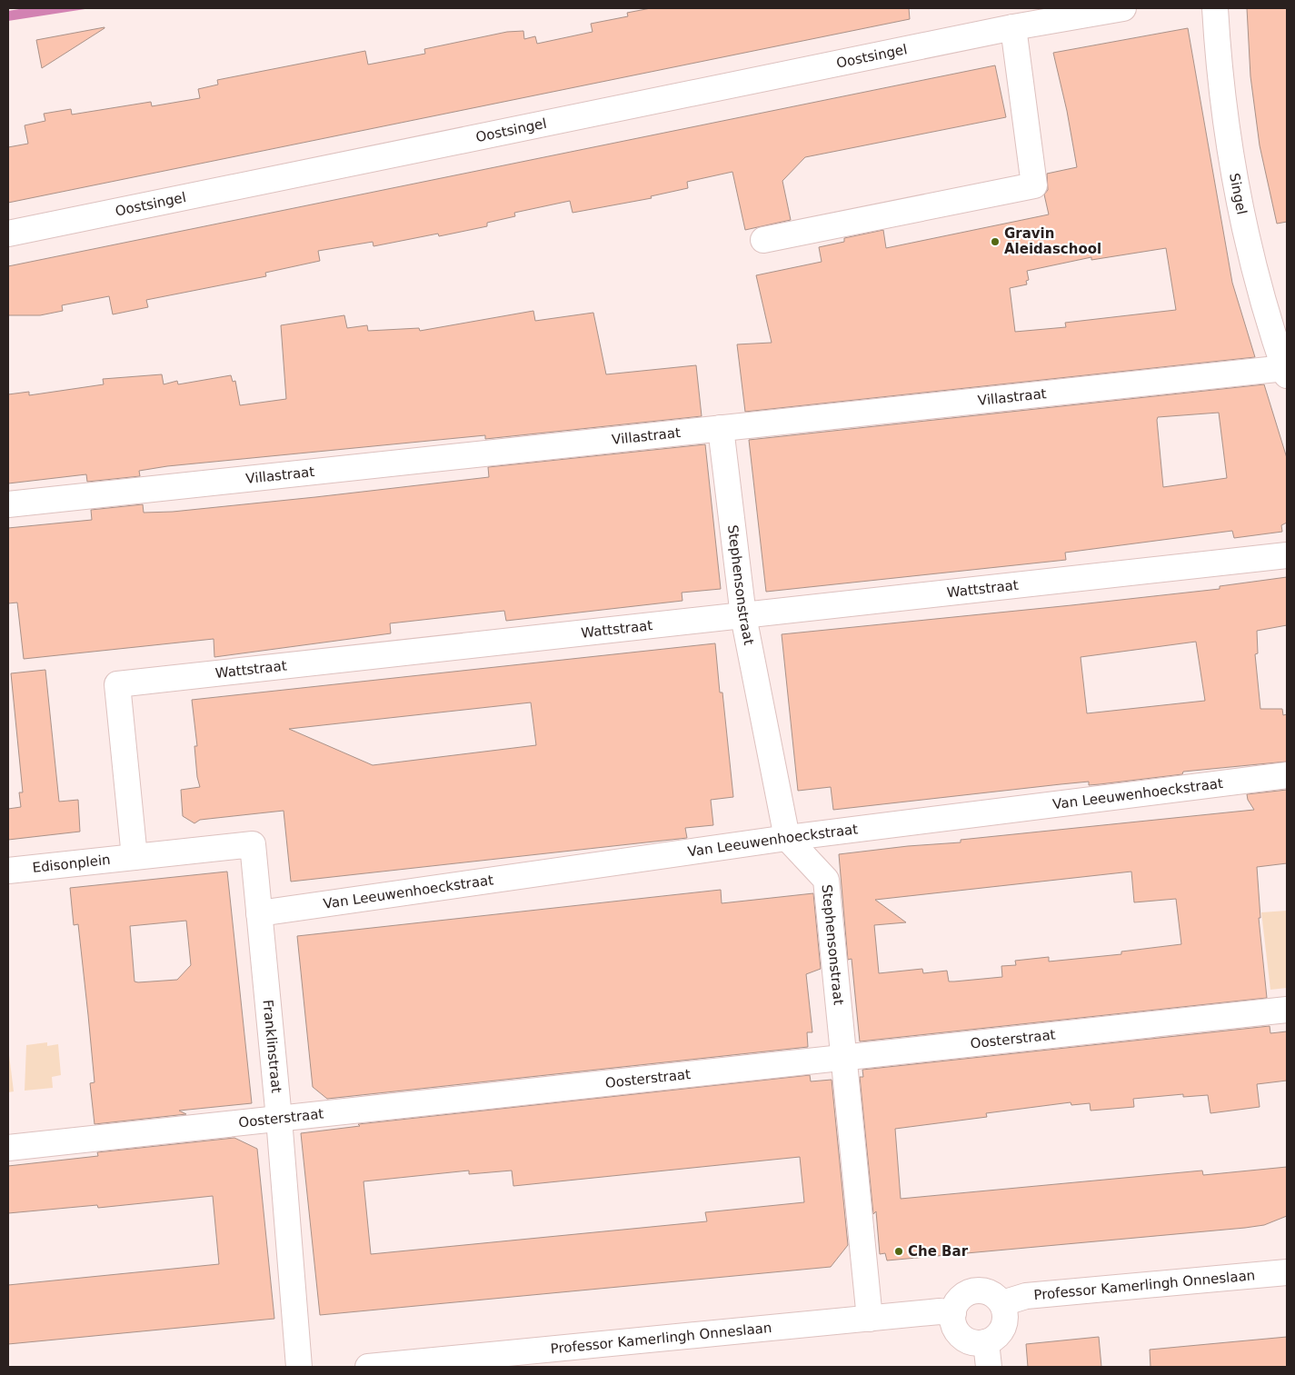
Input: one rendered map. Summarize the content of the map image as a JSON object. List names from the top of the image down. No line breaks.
{"streets":{"street":["Oostsingel","Singel","Villastraat","Stephensonstraat","Wattstraat","Van Leeuwenhoeckstraat","Edisonplein","Oosterstraat","Franklinstraat","Professor Kamerlingh Onneslaan"]},"crossings":[["Singel","Villastraat"],["Villastraat","Stephensonstraat"],["Stephensonstraat","Wattstraat"],["Stephensonstraat","Van Leeuwenhoeckstraat"],["Stephensonstraat","Oosterstraat"],["Stephensonstraat","Professor Kamerlingh Onneslaan"],["Wattstraat","Edisonplein"],["Wattstraat","Franklinstraat"],["Van Leeuwenhoeckstraat","Franklinstraat"],["Edisonplein","Franklinstraat"],["Oosterstraat","Franklinstraat"]],"places":["Gravin Aleidaschool","Che Bar"]}
